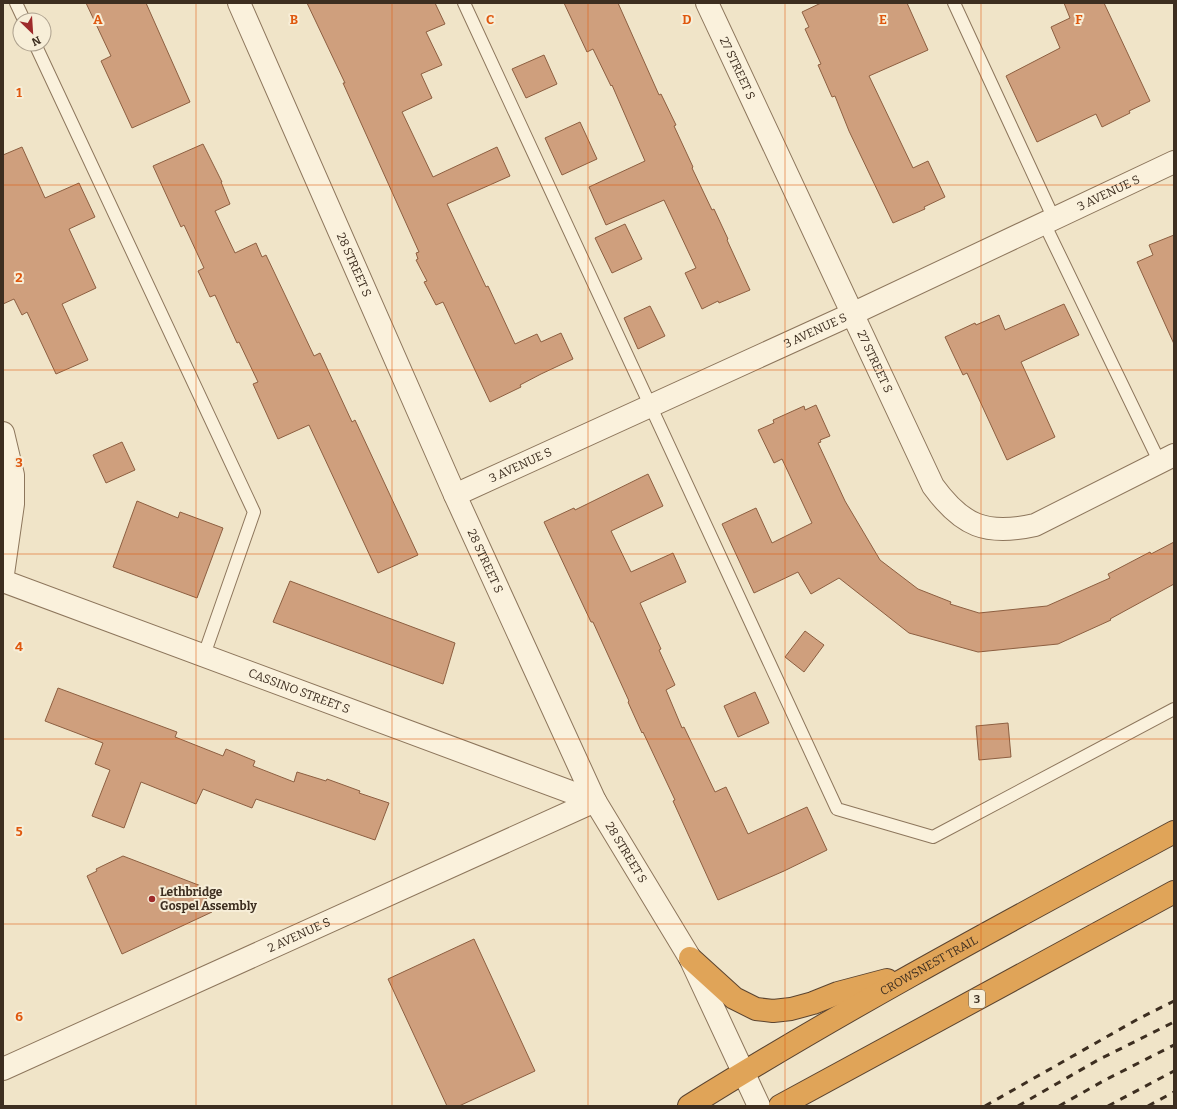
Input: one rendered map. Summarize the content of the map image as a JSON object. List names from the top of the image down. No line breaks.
{"streets":{"highway":["CROWSNEST TRAIL","3"],"street":["27 STREET S","3 AVENUE S","28 STREET S","CASSINO STREET S","2 AVENUE S"]},"crossings":[["27 STREET S","3 AVENUE S"],["3 AVENUE S","28 STREET S"],["28 STREET S","CASSINO STREET S"],["28 STREET S","2 AVENUE S"],["28 STREET S","CROWSNEST TRAIL"],["CASSINO STREET S","2 AVENUE S"]],"places":["Lethbridge Gospel Assembly"],"north":"bottom right","grid":{"columns":["A","B","C","D","E","F"],"rows":["1","2","3","4","5","6"]}}
